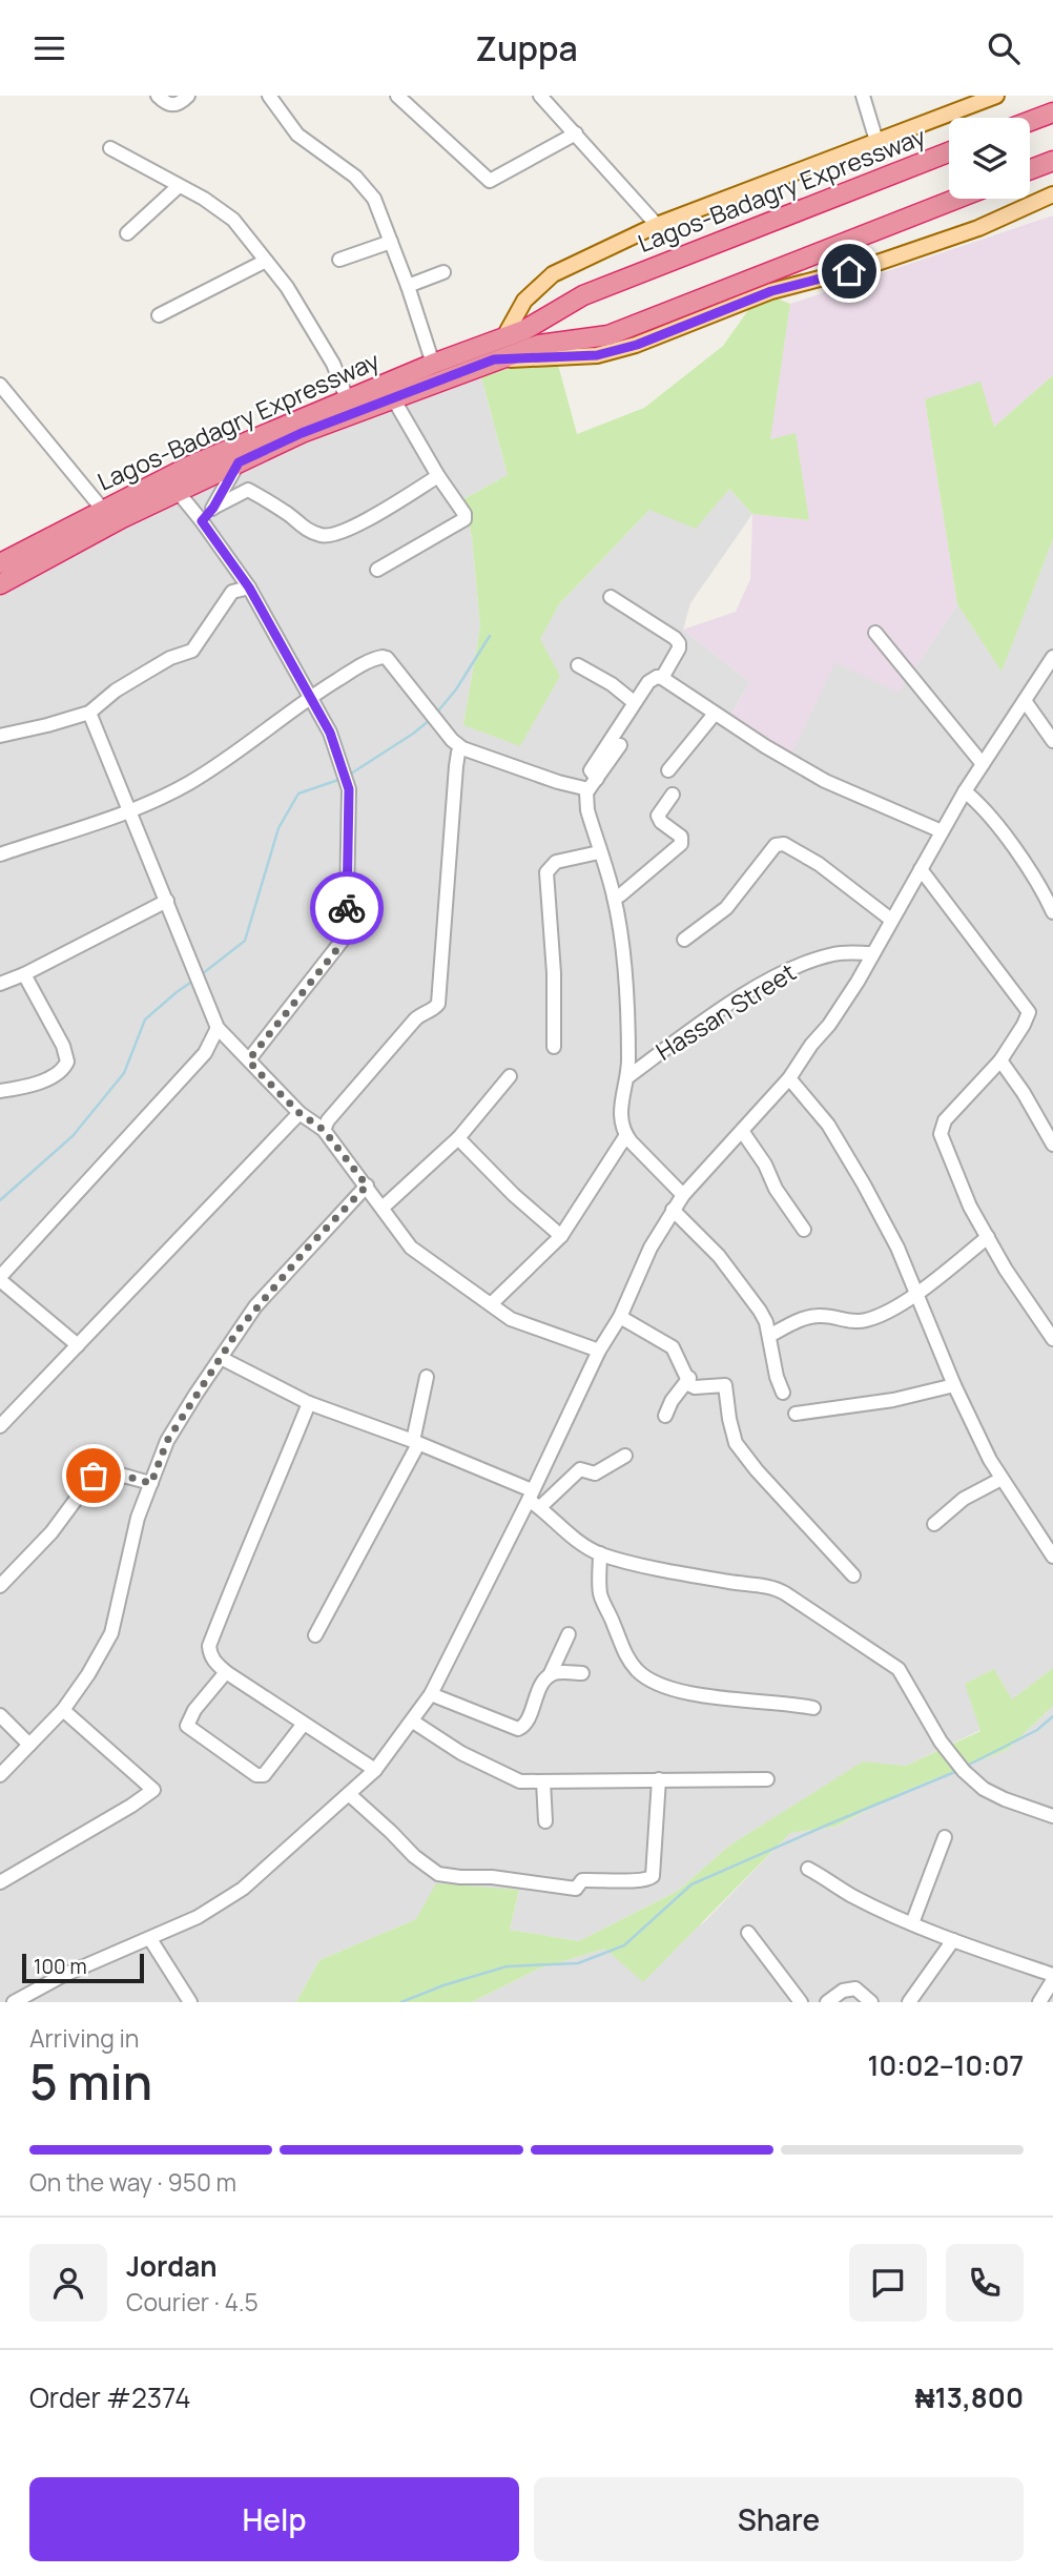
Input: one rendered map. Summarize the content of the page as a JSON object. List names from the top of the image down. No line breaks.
{"streets":{"highway":["Lagos-Badagry Expressway"],"street":["Hassan Street"]},"scale_bar":"100 m","page":{"header":"Zuppa","scale":"100 m","heading":["5 min","Arriving in","10:02–10:07"],"panel":["Jordan","Courier · 4.5","Order #2374","₦13,800"],"bar":"On the way · 950 m","buttons":["Help","Share"]}}
